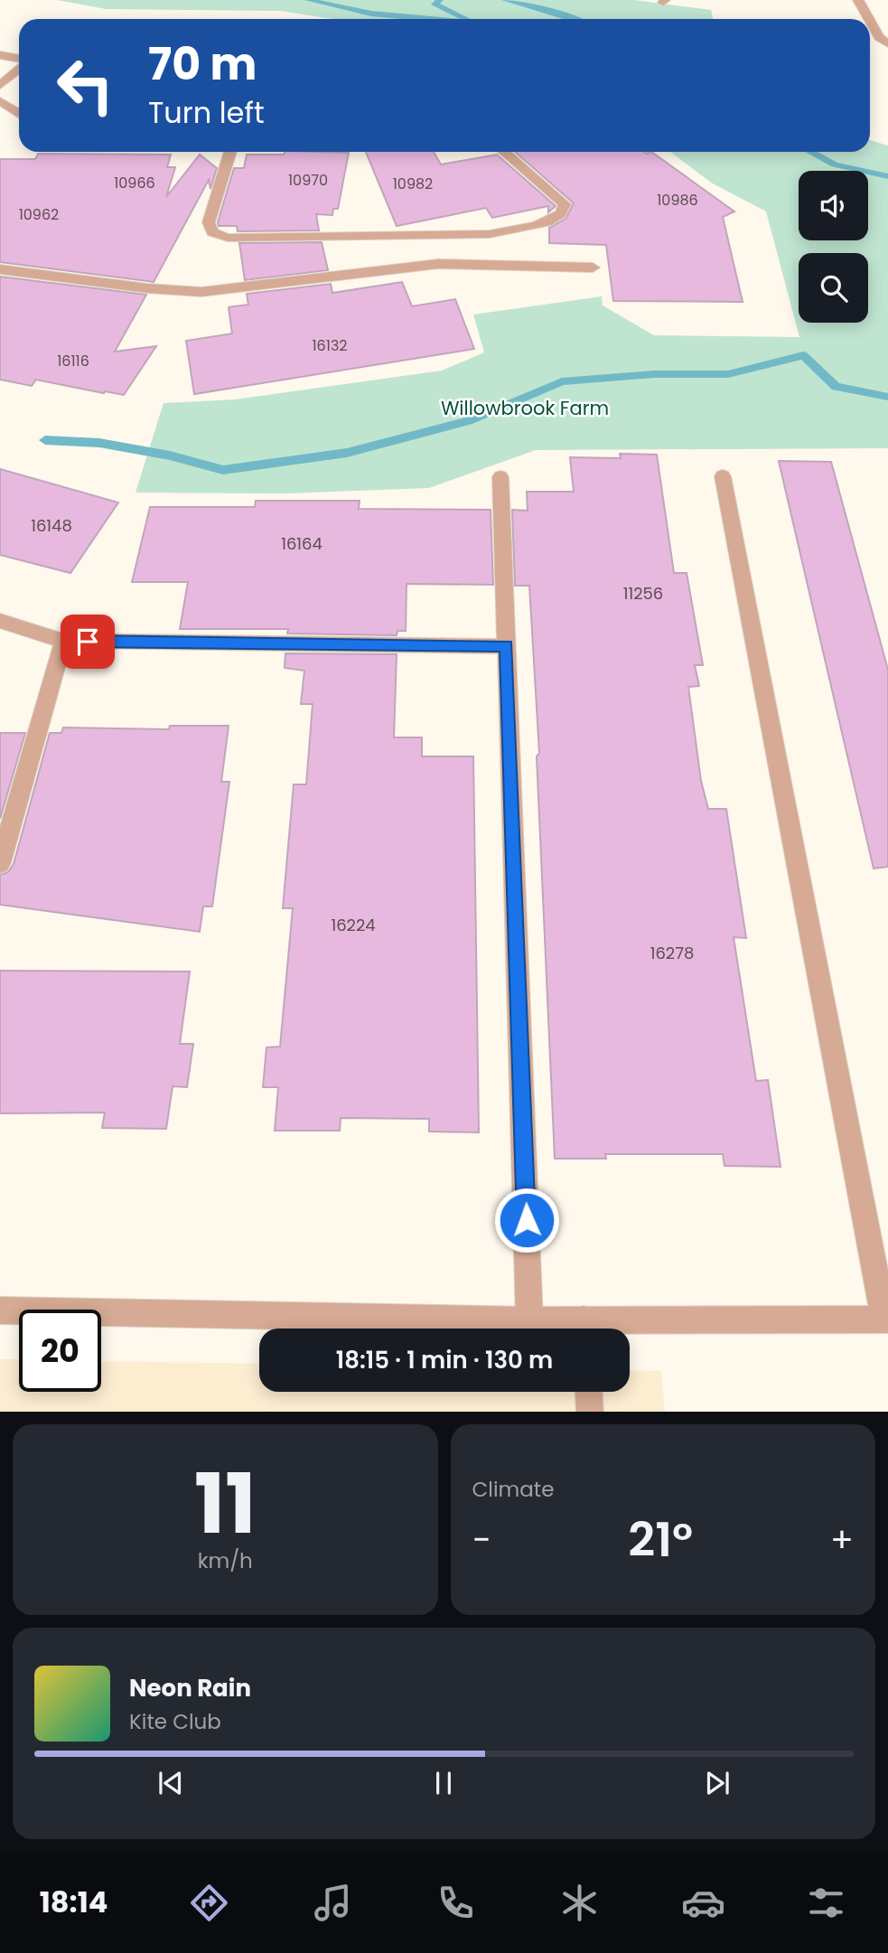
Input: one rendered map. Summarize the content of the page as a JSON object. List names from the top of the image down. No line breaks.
{"parks":["Willowbrook Farm"],"house_numbers":["10970","10966","10982","10986","10962","16132","16116","16148","16164","11256","16224","16278"],"page":{"turn":["70 m","Turn left"],"limit":"20","trip":"18:15 · 1 min · 130 m","tile":[["11","km/h"],"Climate"],"heat":["−","21°","+"],"song":["Neon Rain","Kite Club"],"tabs":"18:14"}}
